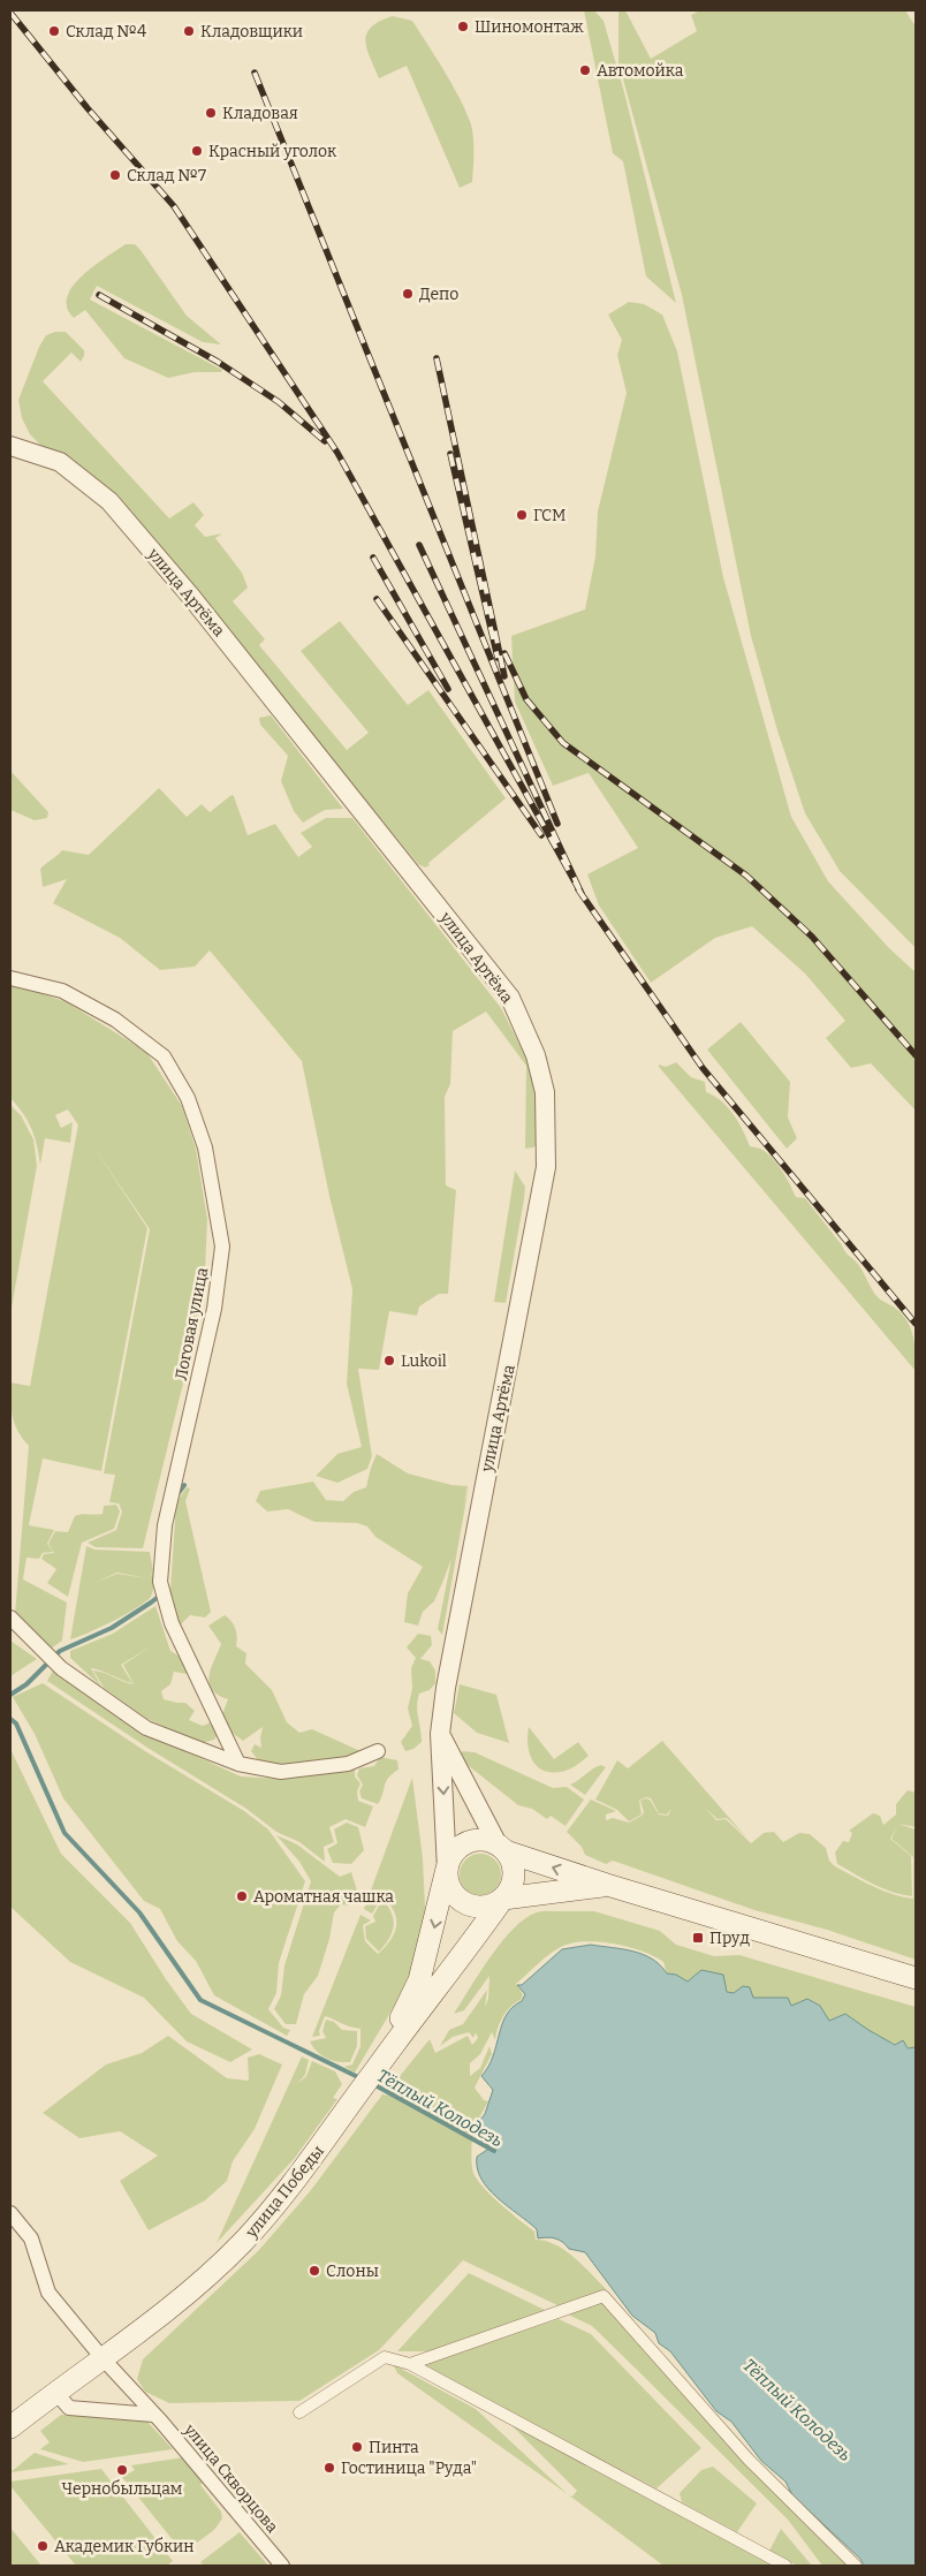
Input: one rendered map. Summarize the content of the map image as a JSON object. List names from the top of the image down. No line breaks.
{"streets":{"main road":["улица Победы"],"street":["улица Артёма","Логовая улица","улица Скворцова"]},"crossings":[["улица Артёма","улица Победы"],["улица Победы","улица Скворцова"]],"water":["Тёплый Колодезь"],"places":{"other":["Шиномонтаж","Склад №4","Кладовщики","Автомойка","Кладовая","Красный уголок","Склад №7","Депо","ГСМ","Lukoil","Ароматная чашка","Слоны","Пинта","Гостиница \"Руда\"","Чернобыльцам","Академик Губкин"],"transit":["Пруд"]}}
